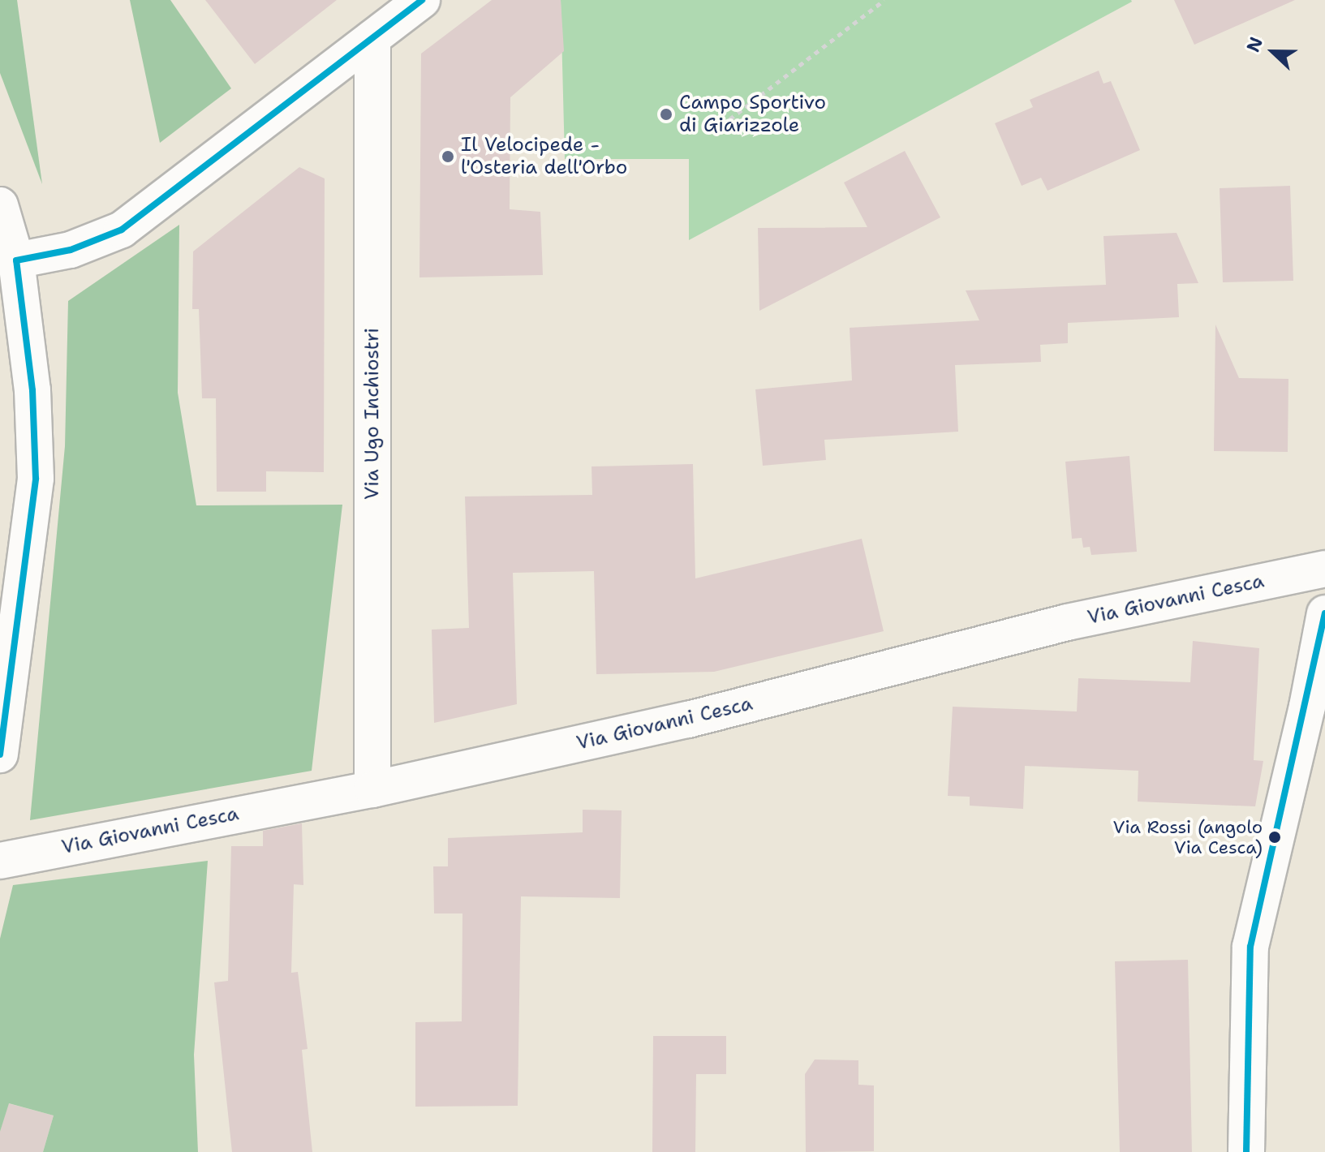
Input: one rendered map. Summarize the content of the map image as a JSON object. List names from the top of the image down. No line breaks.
{"streets":{"street":["Via Ugo Inchiostri","Via Giovanni Cesca"]},"crossings":[["Via Ugo Inchiostri","Via Giovanni Cesca"]],"places":["Campo Sportivo di Giarizzole","Il Velocipede - l'Osteria dell'Orbo","Via Rossi (angolo Via Cesca)"],"north":"left"}
